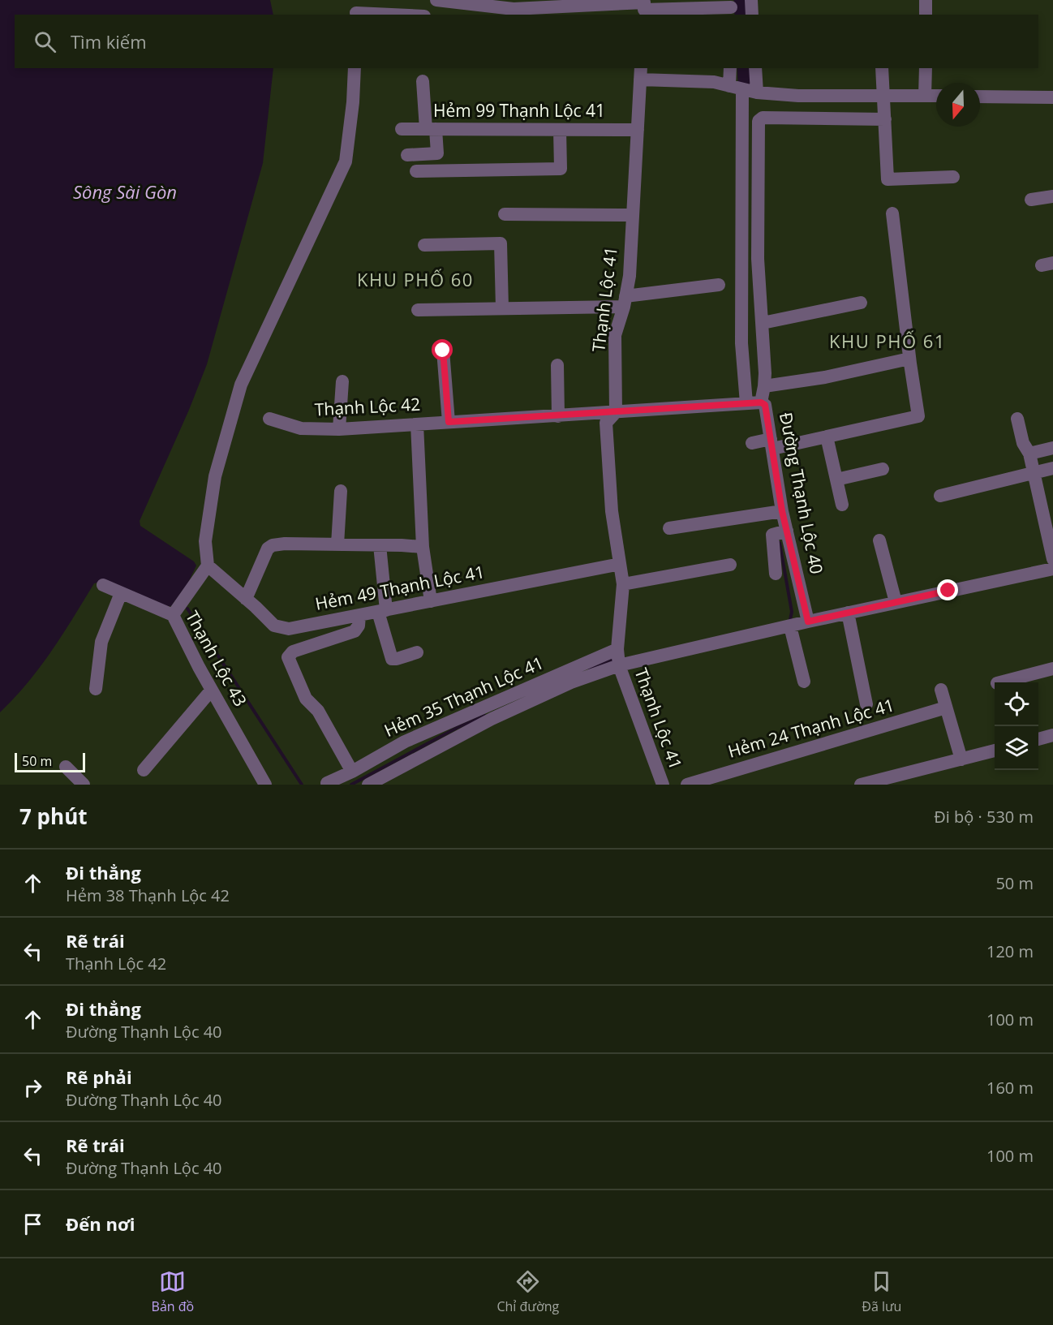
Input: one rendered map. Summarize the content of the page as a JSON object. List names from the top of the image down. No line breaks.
{"streets":{"street":["Hẻm 99 Thạnh Lộc 41","Thạnh Lộc 41","Thạnh Lộc 42","Đường Thạnh Lộc 40","Hẻm 49 Thạnh Lộc 41","Thạnh Lộc 43","Hẻm 35 Thạnh Lộc 41","Hẻm 24 Thạnh Lộc 41"]},"crossings":[["Hẻm 99 Thạnh Lộc 41","Thạnh Lộc 41"],["Thạnh Lộc 41","Thạnh Lộc 42"],["Thạnh Lộc 41","Hẻm 49 Thạnh Lộc 41"],["Thạnh Lộc 41","Hẻm 35 Thạnh Lộc 41"]],"districts":["KHU PHỐ 60","KHU PHỐ 61"],"water":["Sông Sài Gòn"],"scale_bar":"50 m","north":"bottom","page":{"search":"Tìm kiếm","scale":"50 m","heading":["7 phút","Đi bộ · 530 m"],"list":[["Đi thẳng","Hẻm 38 Thạnh Lộc 42","50 m"],["Rẽ trái","Thạnh Lộc 42","120 m"],["Đi thẳng","Đường Thạnh Lộc 40","100 m"],["Rẽ phải","Đường Thạnh Lộc 40","160 m"],["Rẽ trái","Đường Thạnh Lộc 40","100 m"],"Đến nơi"],"nav":["Bản đồ","Chỉ đường","Đã lưu"]}}
